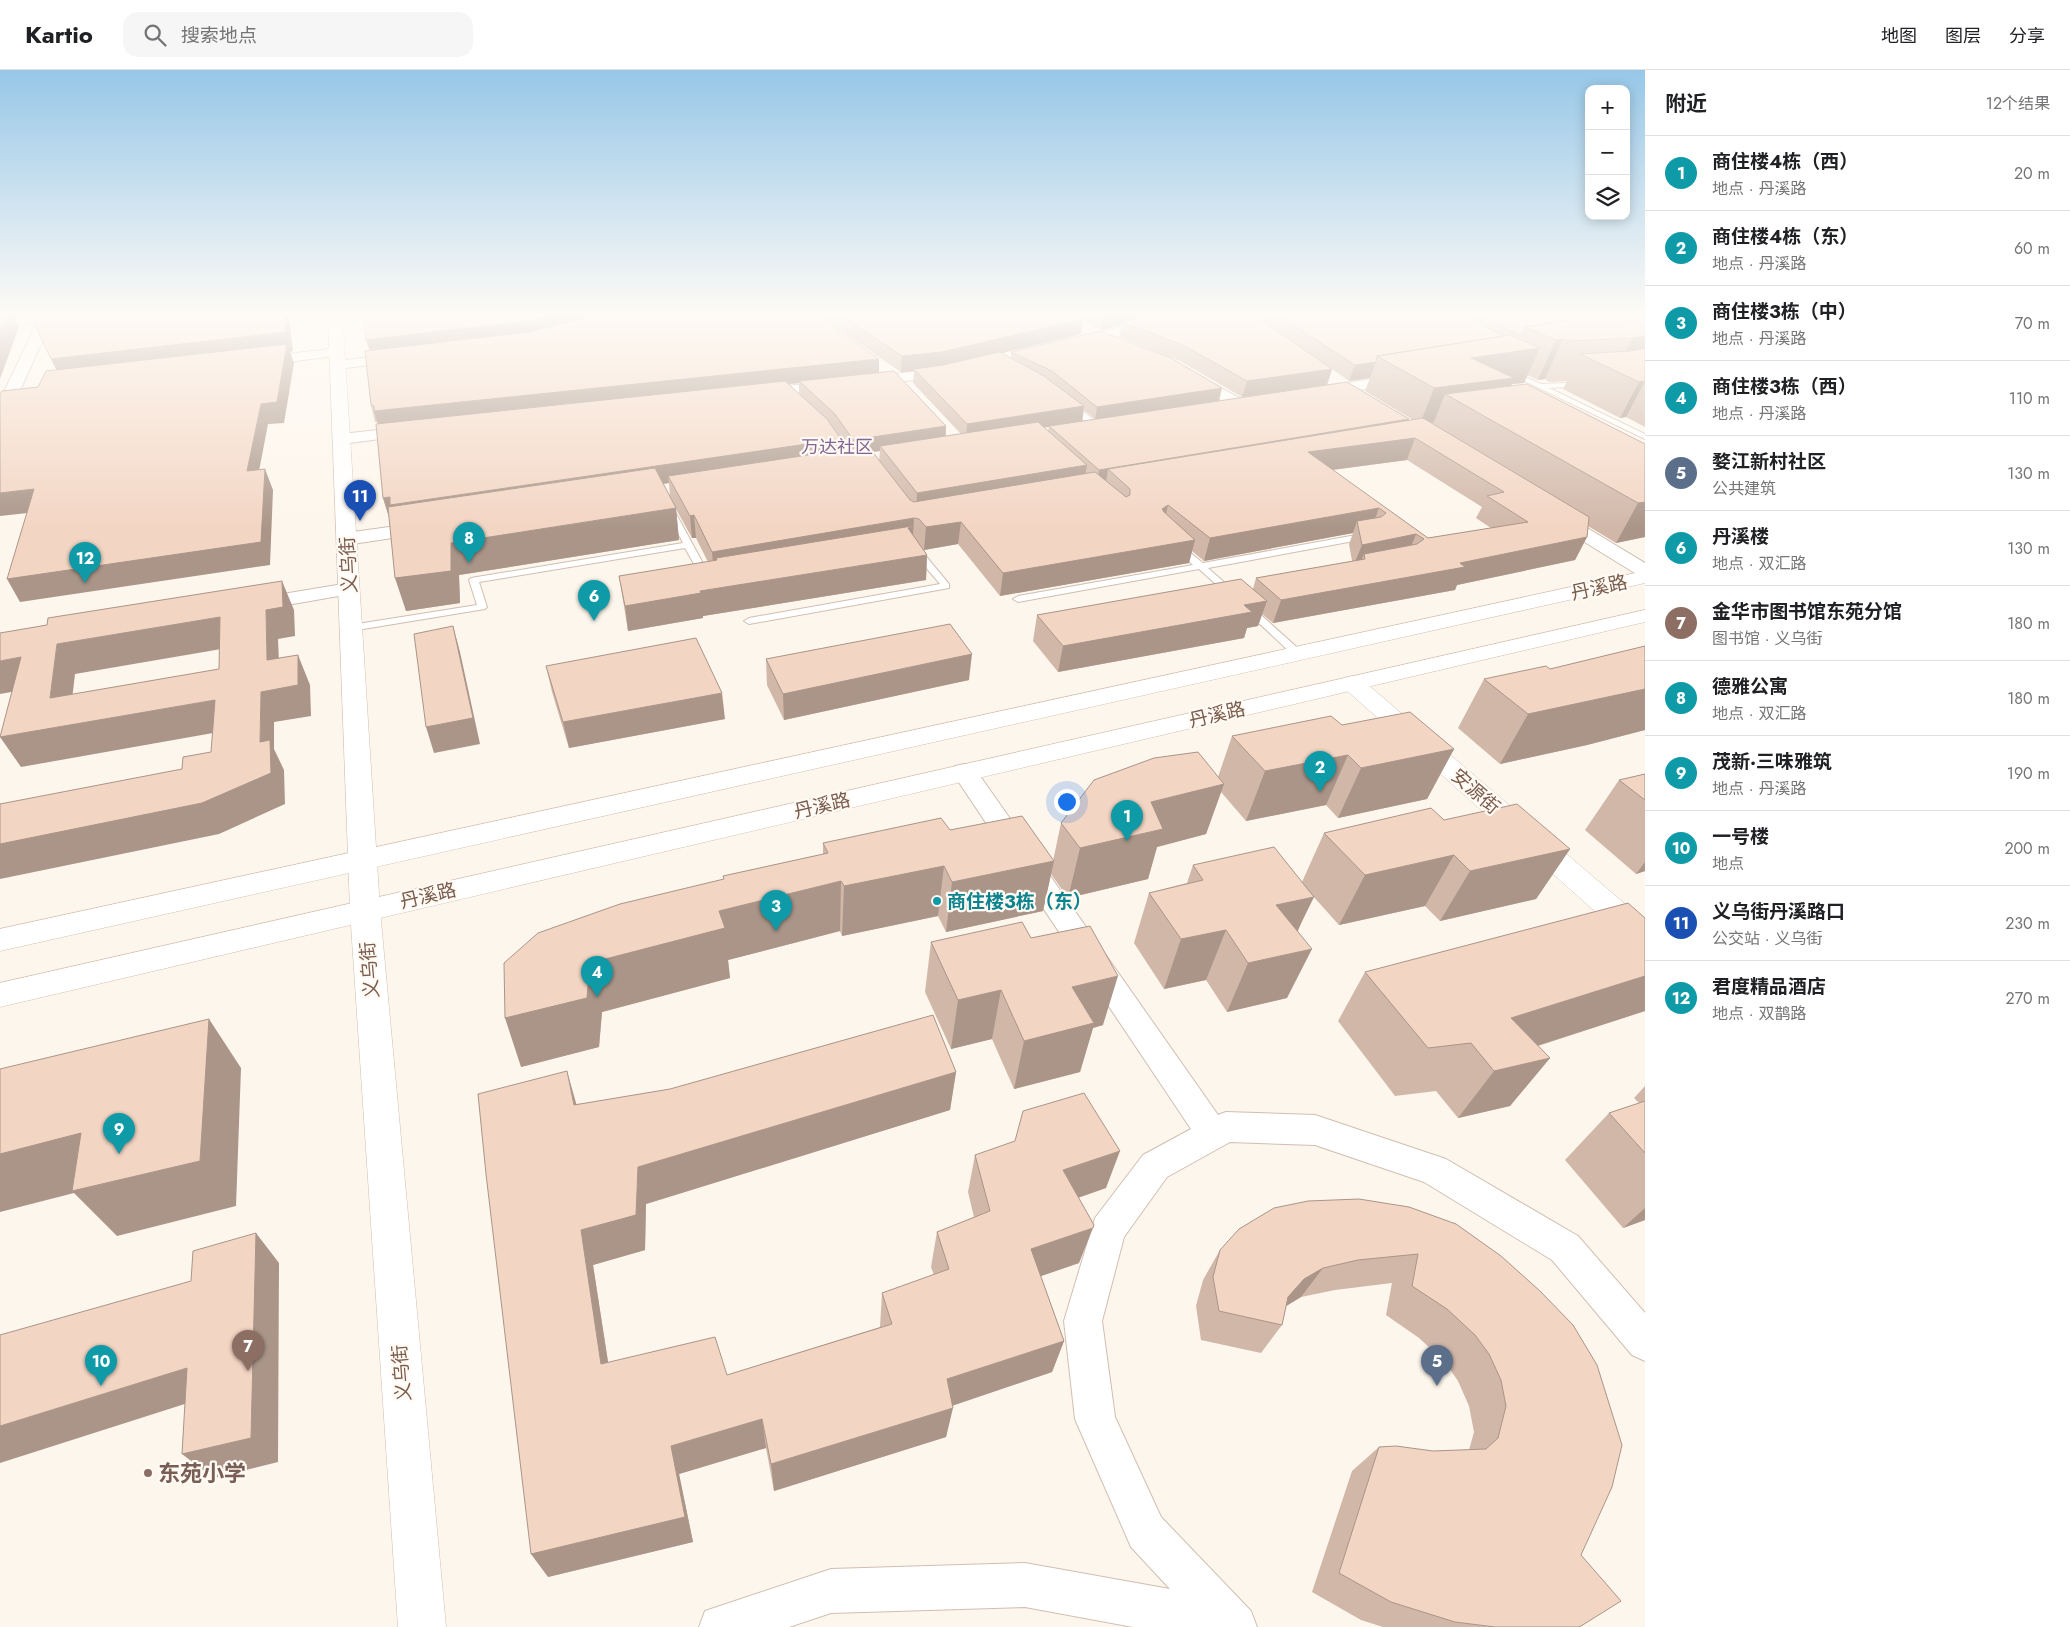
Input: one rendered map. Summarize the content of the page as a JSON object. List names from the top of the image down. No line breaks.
{"streets":{"main road":["义乌街","丹溪路","安源街"]},"crossings":[["义乌街","丹溪路"],["丹溪路","安源街"]],"districts":["万达社区"],"places":["商住楼3栋（东）","东苑小学"],"page":{"header":"Kartio","search":"搜索地点","nav":["地图","图层","分享"],"heading":["附近","12个结果"],"map_buttons":["+","−"],"list":[{"mark":"1","name":"商住楼4栋（西）","note":"地点 · 丹溪路","value":"20 m"},{"mark":"2","name":"商住楼4栋（东）","note":"地点 · 丹溪路","value":"60 m"},{"mark":"3","name":"商住楼3栋（中）","note":"地点 · 丹溪路","value":"70 m"},{"mark":"4","name":"商住楼3栋（西）","note":"地点 · 丹溪路","value":"110 m"},{"mark":"5","name":"婺江新村社区","note":"公共建筑","value":"130 m"},{"mark":"6","name":"丹溪楼","note":"地点 · 双汇路","value":"130 m"},{"mark":"7","name":"金华市图书馆东苑分馆","note":"图书馆 · 义乌街","value":"180 m"},{"mark":"8","name":"德雅公寓","note":"地点 · 双汇路","value":"180 m"},{"mark":"9","name":"茂新·三味雅筑","note":"地点 · 丹溪路","value":"190 m"},{"mark":"10","name":"一号楼","note":"地点","value":"200 m"},{"mark":"11","name":"义乌街丹溪路口","note":"公交站 · 义乌街","value":"230 m"},{"mark":"12","name":"君度精品酒店","note":"地点 · 双鹊路","value":"270 m"}],"pins":["11","8","12","6","2","1","3","4","9","7","5","10"]}}
